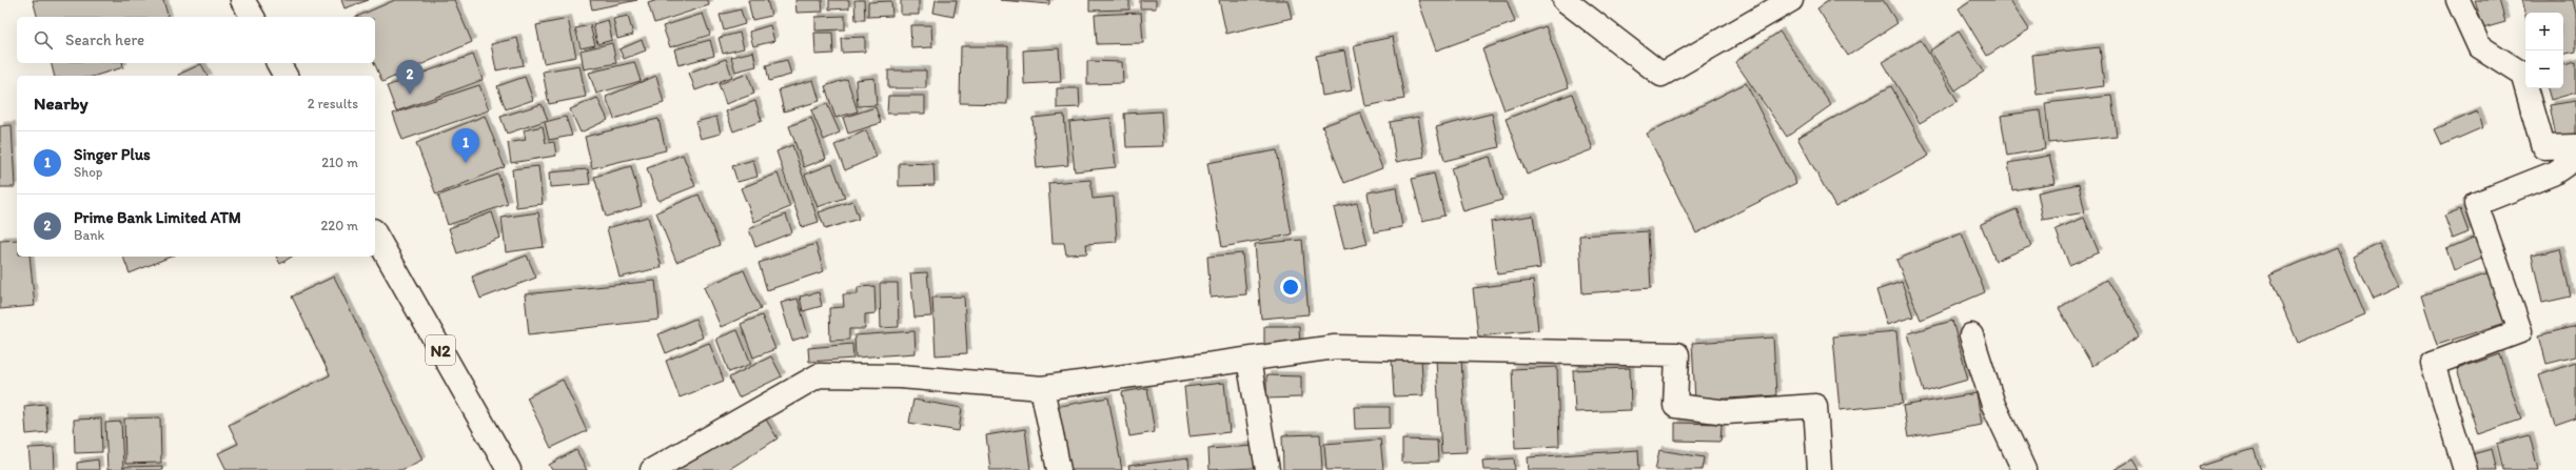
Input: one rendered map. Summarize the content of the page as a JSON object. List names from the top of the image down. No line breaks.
{"streets":{"main road":["N2"]},"page":{"map_buttons":["+","−"],"search":"Search here","pins":["2","1"],"heading":["Nearby","2 results"],"list":[{"mark":"1","name":"Singer Plus","note":"Shop","value":"210 m"},{"mark":"2","name":"Prime Bank Limited ATM","note":"Bank","value":"220 m"}]}}
